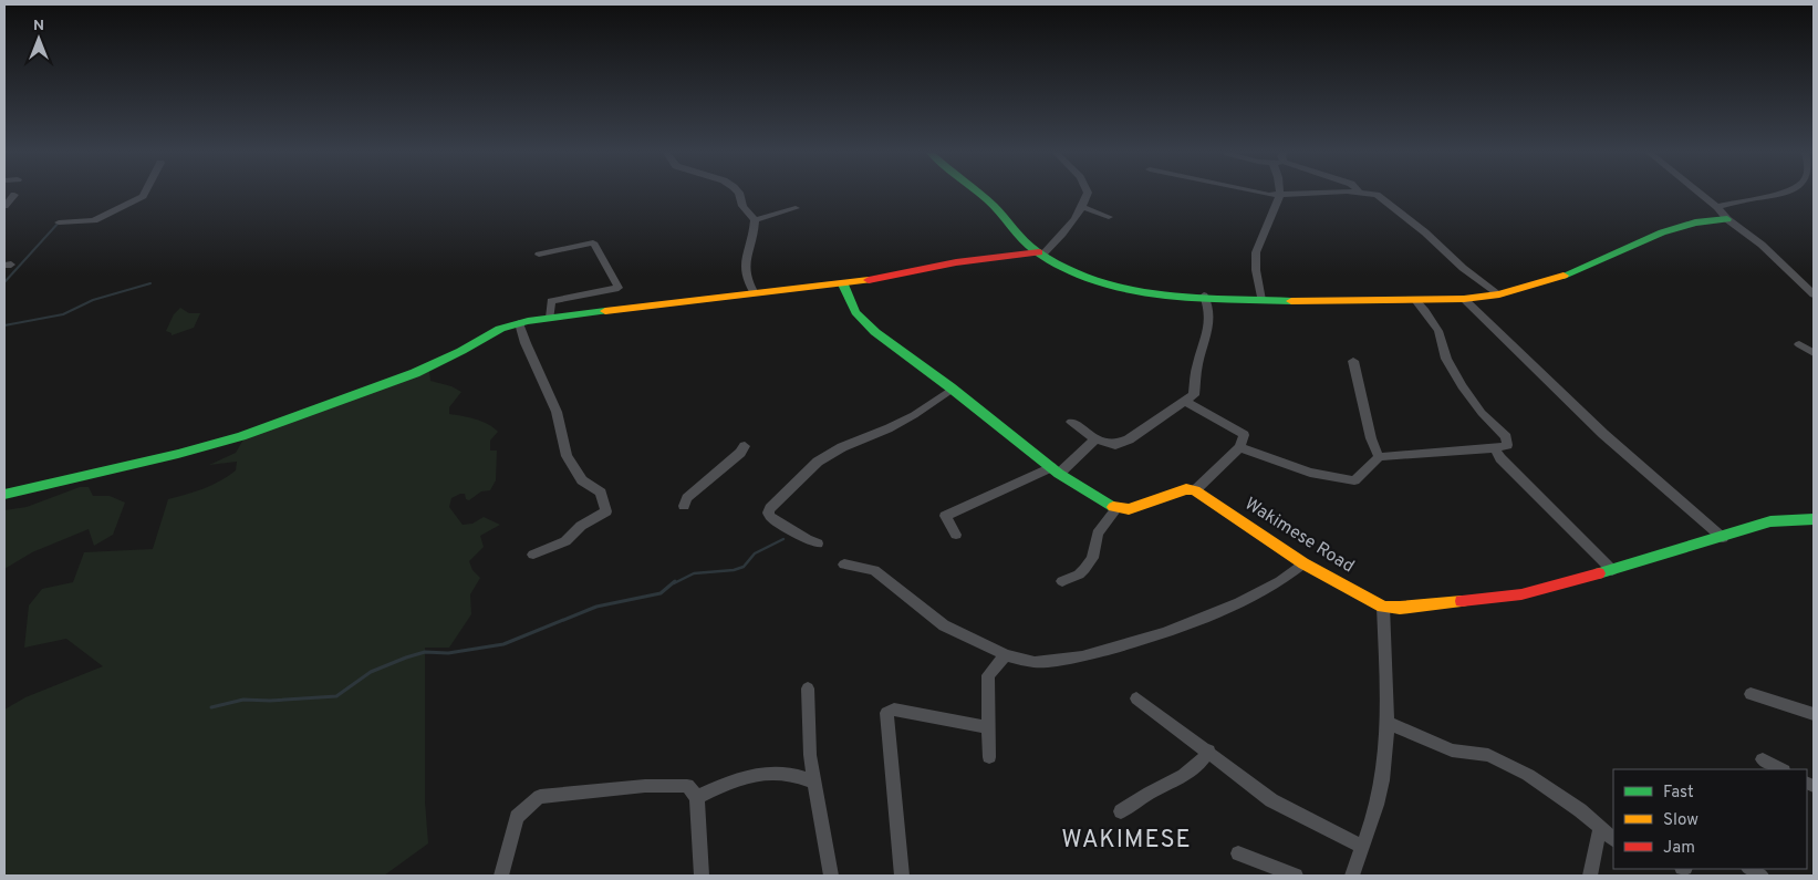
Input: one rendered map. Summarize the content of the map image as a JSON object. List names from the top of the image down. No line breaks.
{"streets":{"street":["Wakimese Road"]},"districts":["WAKIMESE"],"legend":["Fast","Slow","Jam"],"north":"top"}
